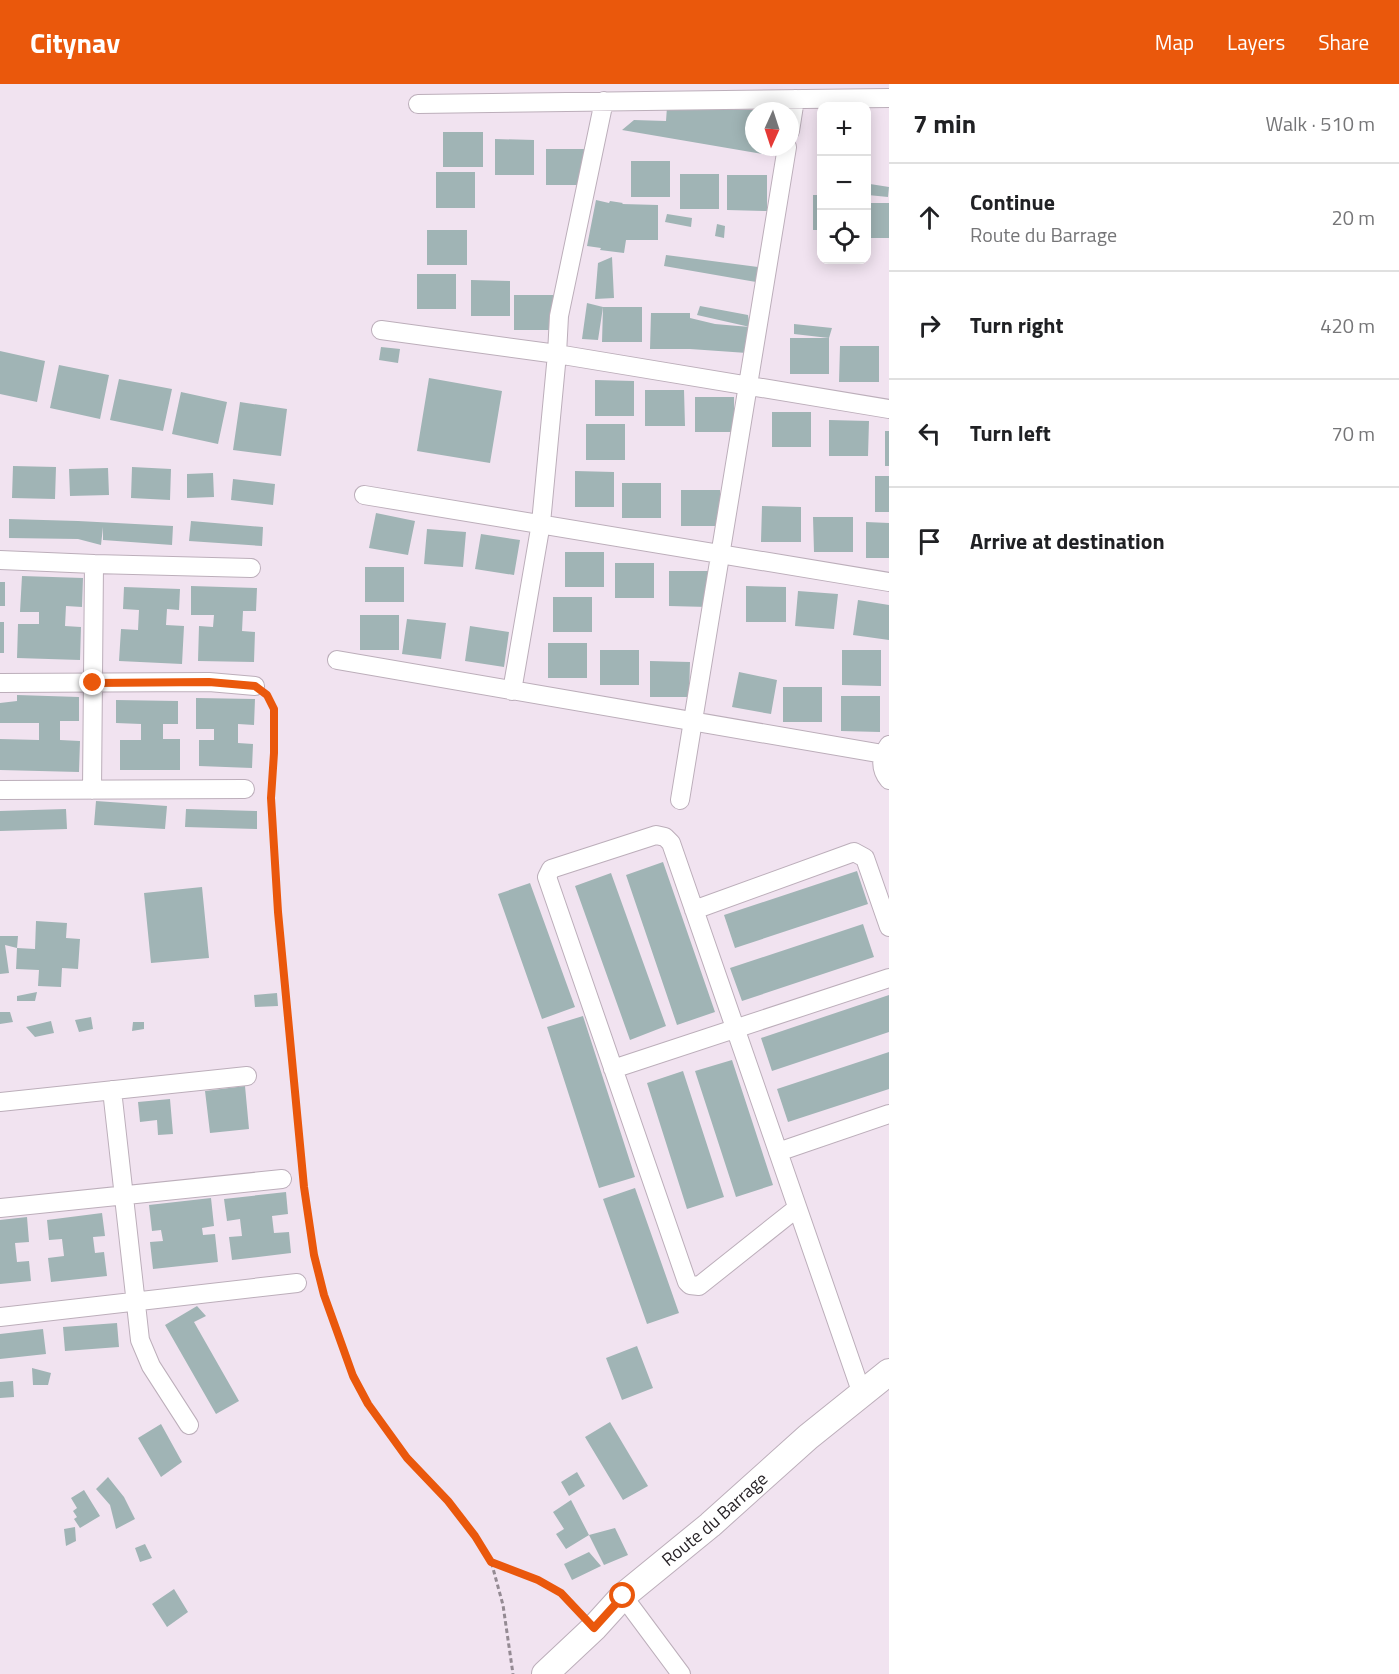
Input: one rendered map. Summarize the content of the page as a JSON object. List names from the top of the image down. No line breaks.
{"streets":{"main road":["Route du Barrage"]},"north":"bottom","page":{"header":"Citynav","nav":["Map","Layers","Share"],"heading":["7 min","Walk · 510 m"],"map_buttons":["+","−"],"list":[["Continue","Route du Barrage","20 m"],["Turn right","420 m"],["Turn left","70 m"],"Arrive at destination"]}}
